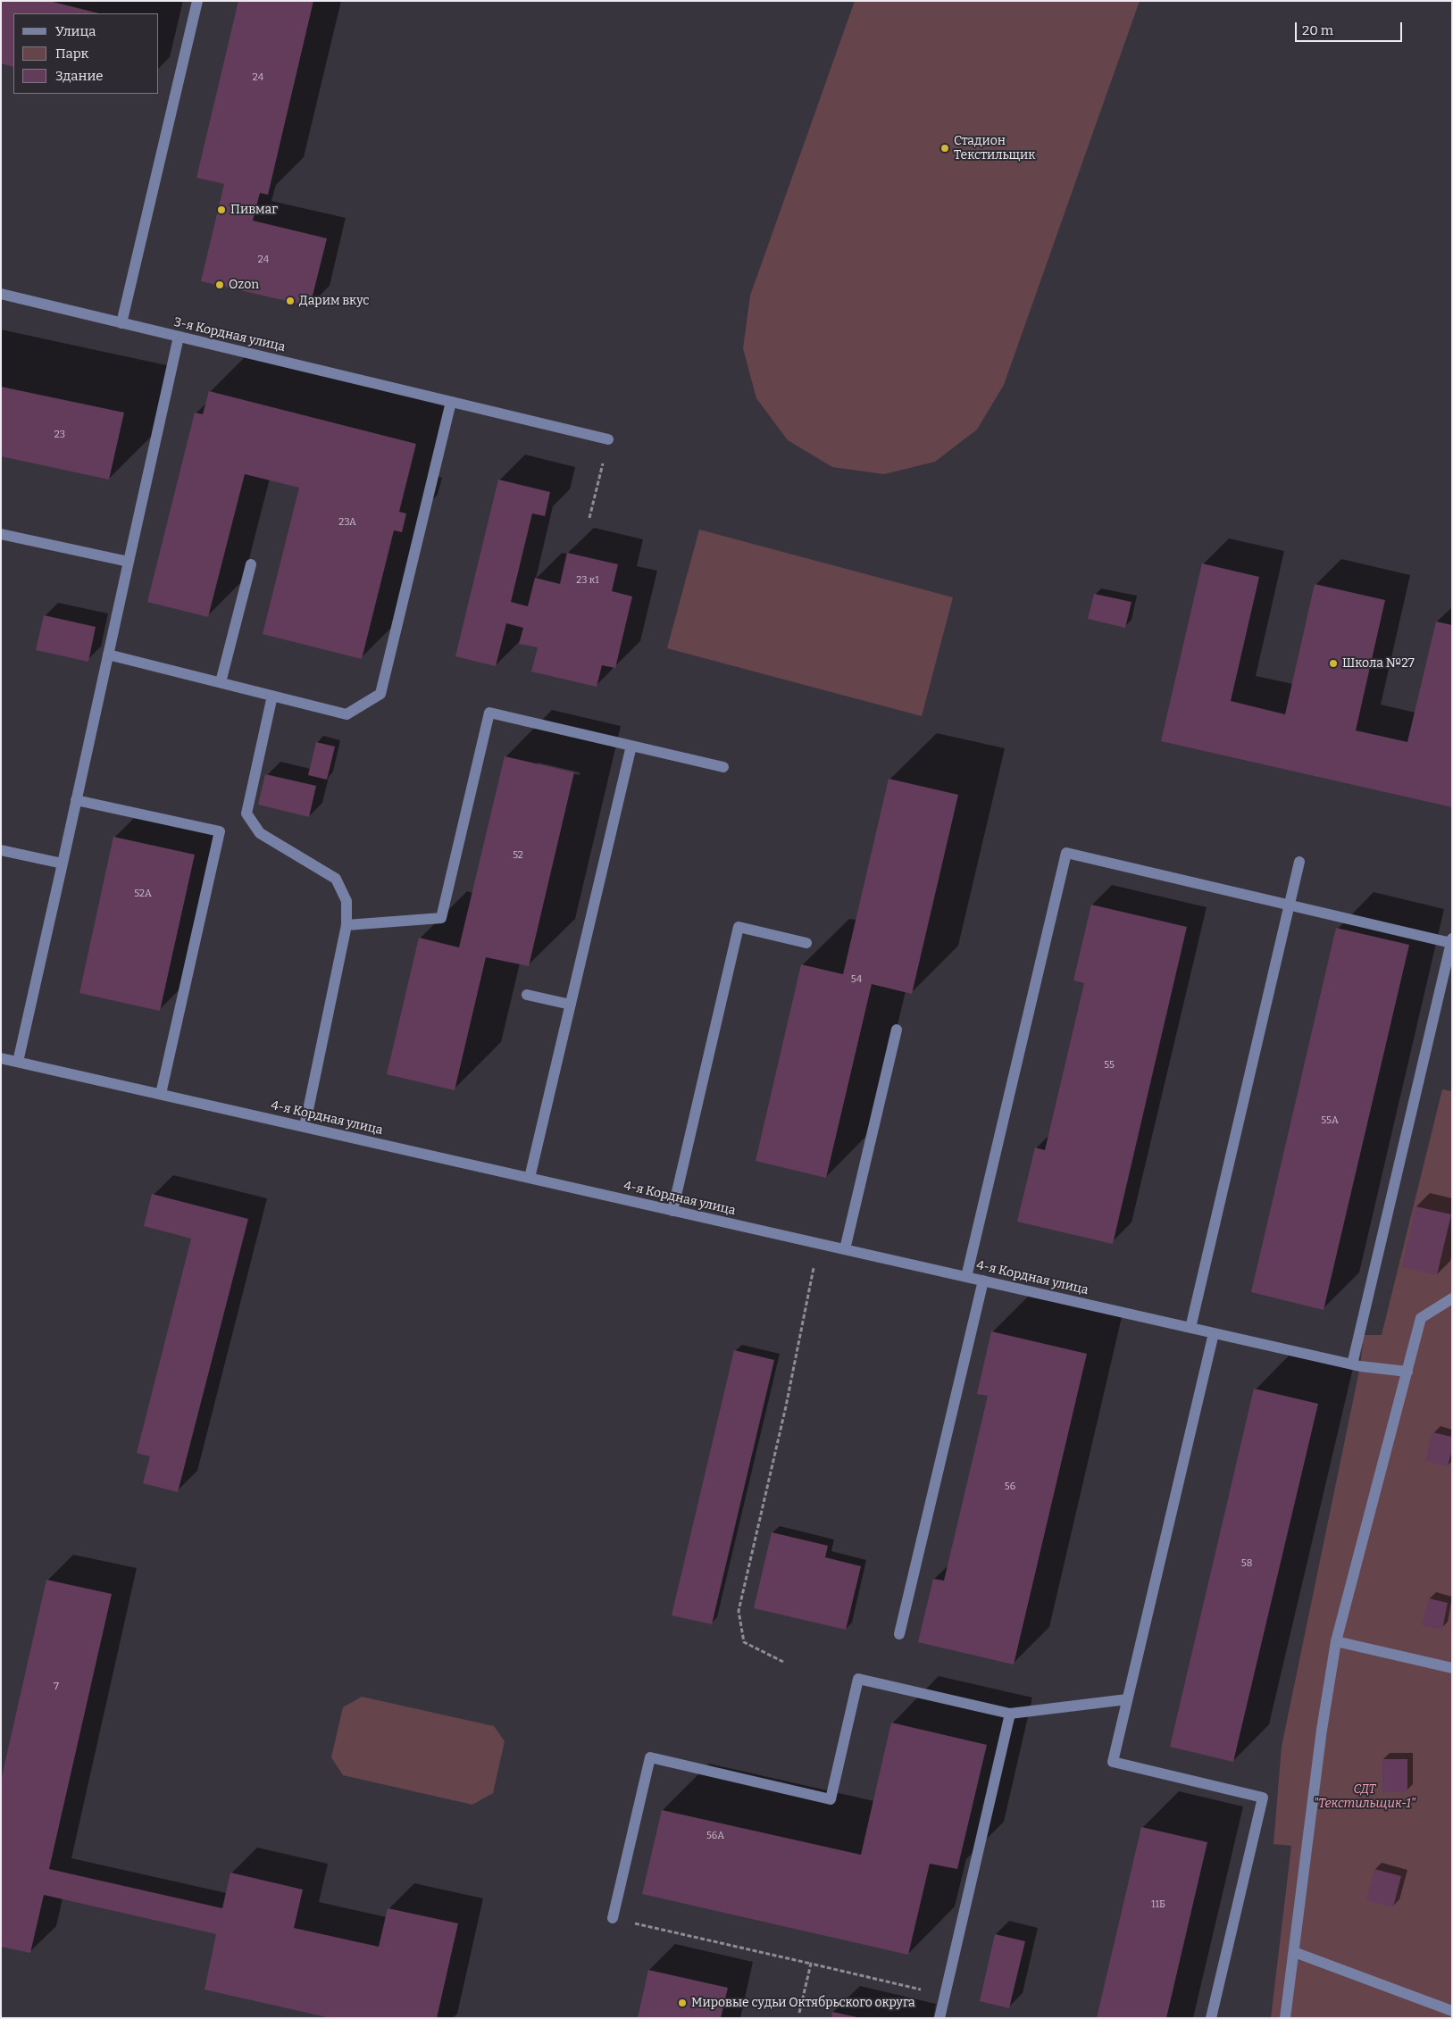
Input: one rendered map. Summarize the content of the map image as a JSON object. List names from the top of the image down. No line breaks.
{"streets":{"street":["3-я Кордная улица","4-я Кордная улица"]},"parks":["СДТ \"Текстильщик-1\""],"places":["Стадион Текстильщик","Пивмаг","Ozon","Дарим вкус","Школа №27","Мировые судьи Октябрьского округа"],"house_numbers":["24","24","23","23А","23 к1","52","52А","54","55","55А","56","58","7","56А","11Б"],"legend":["Улица","Парк","Здание"],"scale_bar":"20 m"}
